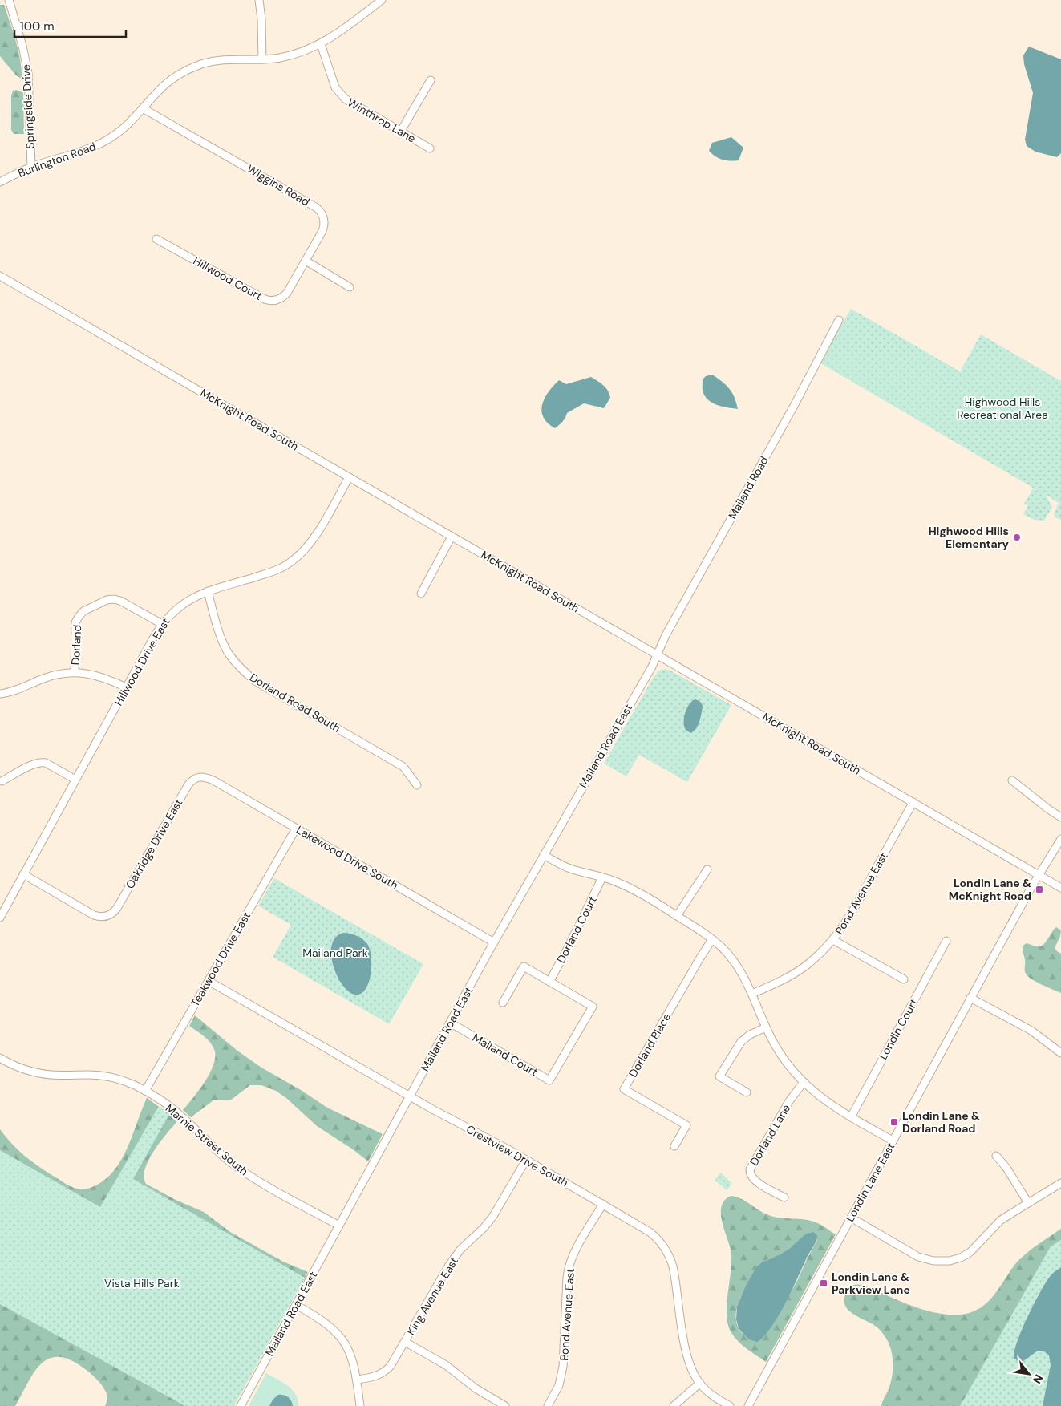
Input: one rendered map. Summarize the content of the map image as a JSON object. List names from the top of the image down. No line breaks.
{"streets":{"street":["Springside Drive","Winthrop Lane","Burlington Road","Wiggins Road","Hillwood Court","McKnight Road South","Mailand Road","Dorland","Hillwood Drive East","Dorland Road South","Mailand Road East","Oakridge Drive East","Lakewood Drive South","Pond Avenue East","Dorland Court","Teakwood Drive East","Londin Court","Dorland Place","Mailand Court","Dorland Lane","Marnie Street South","Crestview Drive South","Londin Lane East","King Avenue East"]},"crossings":[["Springside Drive","Burlington Road"],["Winthrop Lane","Burlington Road"],["Burlington Road","Wiggins Road"],["Wiggins Road","Hillwood Court"],["McKnight Road South","Mailand Road"],["McKnight Road South","Hillwood Drive East"],["McKnight Road South","Mailand Road East"],["McKnight Road South","Pond Avenue East"],["McKnight Road South","Londin Lane East"],["Mailand Road","Mailand Road East"],["Dorland","Hillwood Drive East"],["Hillwood Drive East","Dorland Road South"],["Hillwood Drive East","Oakridge Drive East"],["Mailand Road East","Lakewood Drive South"],["Mailand Road East","Mailand Court"],["Mailand Road East","Marnie Street South"],["Mailand Road East","Crestview Drive South"],["Oakridge Drive East","Lakewood Drive South"],["Lakewood Drive South","Teakwood Drive East"],["Pond Avenue East","Crestview Drive South"],["Dorland Court","Mailand Court"],["Teakwood Drive East","Marnie Street South"],["Teakwood Drive East","Crestview Drive South"],["Crestview Drive South","King Avenue East"]],"parks":["Highwood Hills Recreational Area","Mailand Park","Vista Hills Park"],"places":{"other":["Highwood Hills Elementary"],"transit":["Londin Lane & McKnight Road","Londin Lane & Dorland Road","Londin Lane & Parkview Lane"]},"scale_bar":"100 m","north":"bottom right"}
